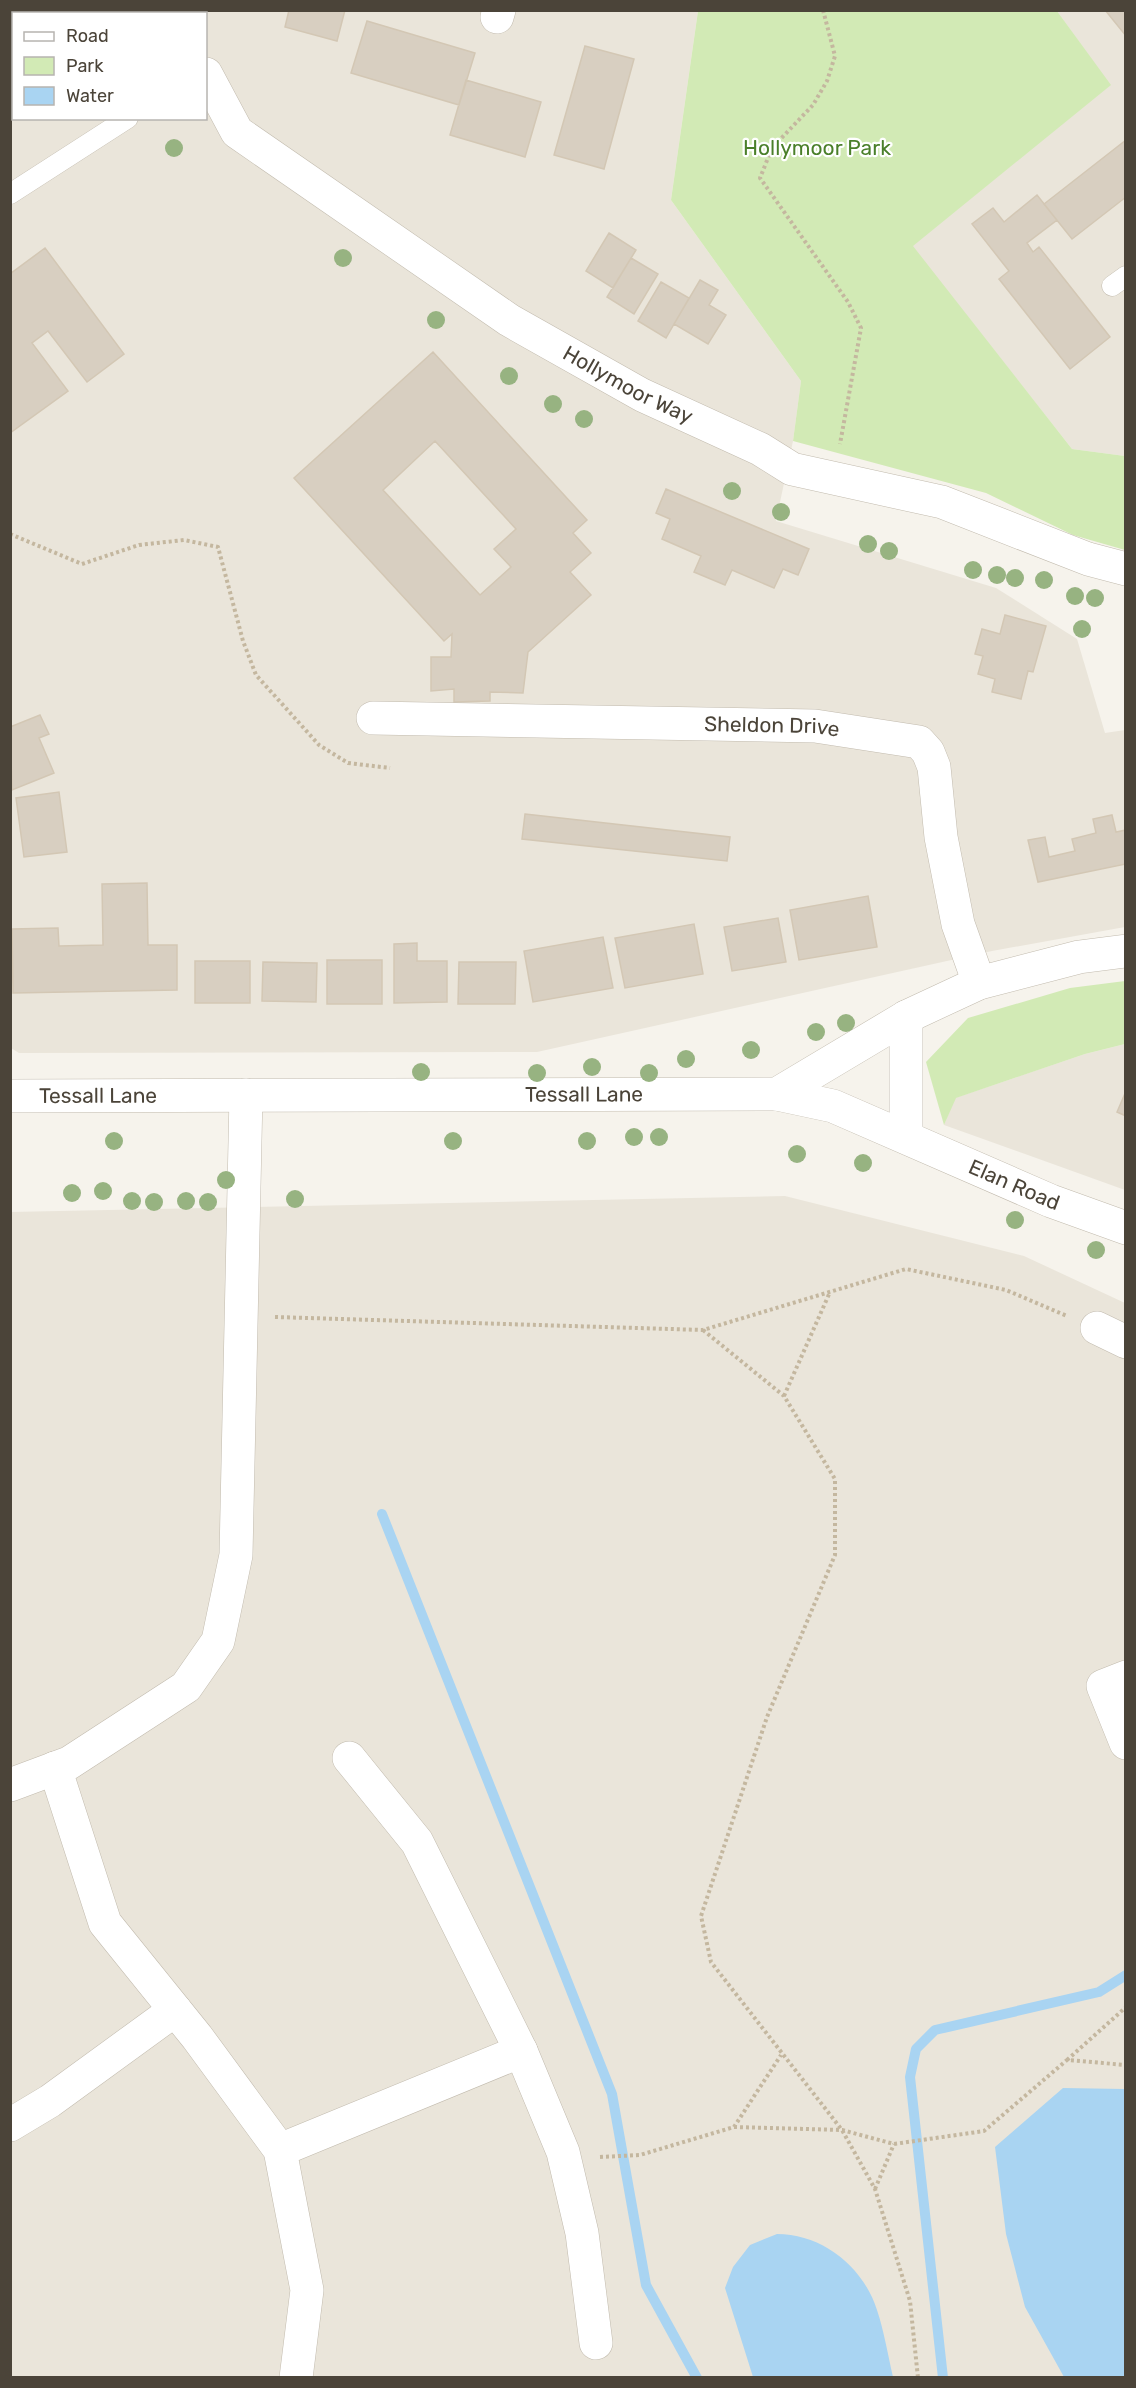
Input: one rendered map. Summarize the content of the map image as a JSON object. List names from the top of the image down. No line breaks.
{"streets":{"street":["Hollymoor Way","Sheldon Drive","Tessall Lane","Elan Road"]},"crossings":[["Tessall Lane","Elan Road"]],"parks":["Hollymoor Park"],"legend":["Road","Park","Water"]}
